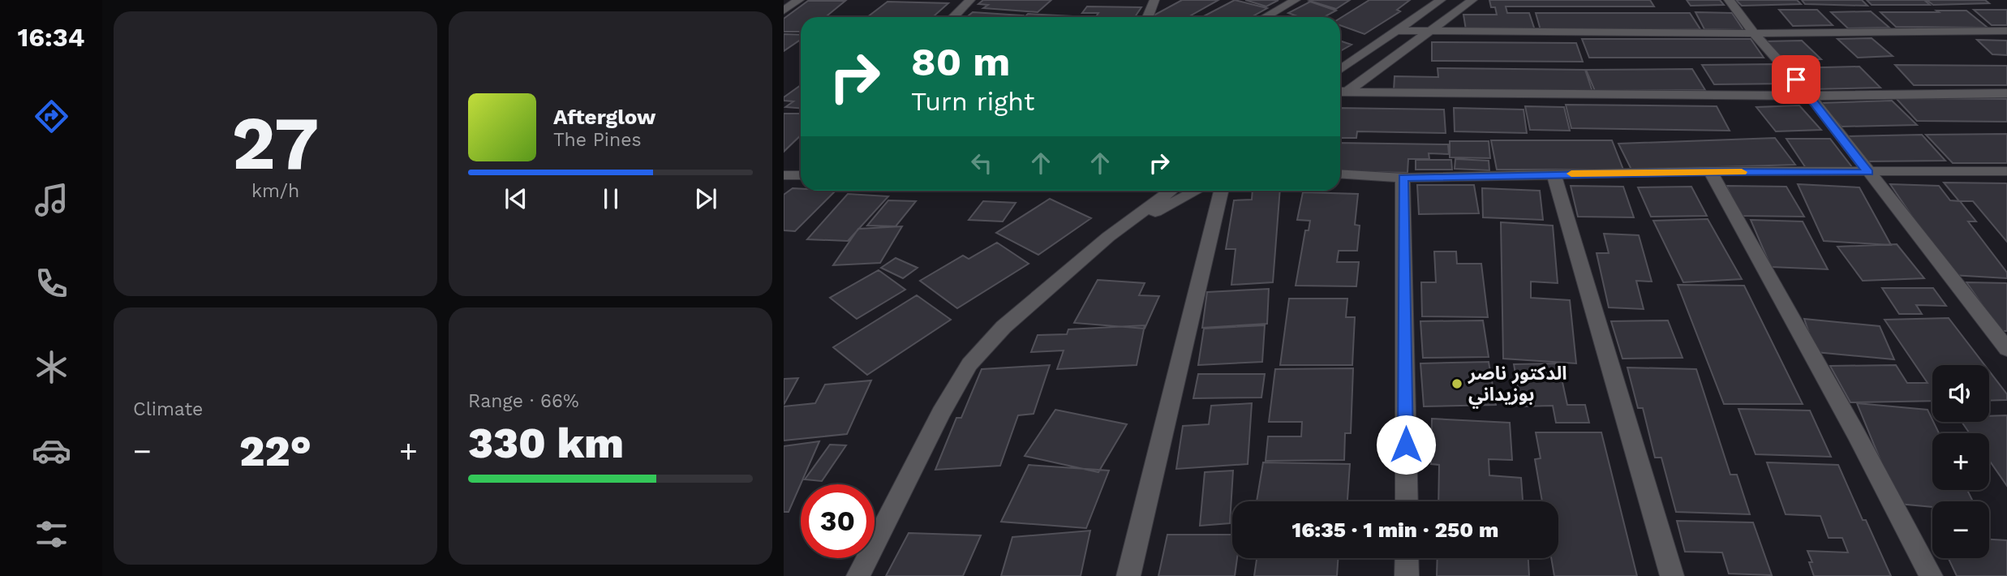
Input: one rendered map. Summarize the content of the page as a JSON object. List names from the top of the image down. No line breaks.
{"places":["الدكتور ناصر بوزيداني"],"page":{"tabs":"16:34","tile":[["27","km/h"],"Climate",["Range · 66%","330 km"]],"turn":["80 m","Turn right"],"song":["Afterglow","The Pines"],"map_buttons":["+","−"],"heat":["−","22°","+"],"limit":"30","trip":"16:35 · 1 min · 250 m"}}
